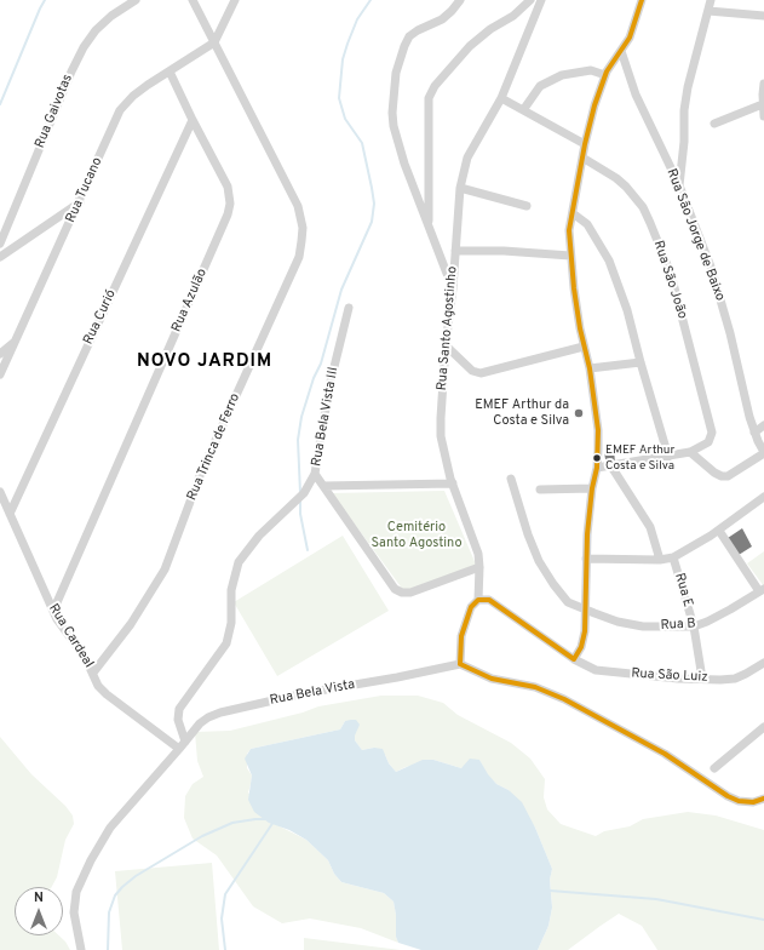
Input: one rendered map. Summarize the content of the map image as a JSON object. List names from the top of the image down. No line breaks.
{"streets":{"street":["Rua Gaivotas","Rua Tucano","Rua São Jorge de Baixo","Rua São João","Rua Azulão","Rua Curió","Rua Santo Agostinho","Rua Bela Vista III","Rua Trinca de Ferro","Rua E","Rua B","Rua Cardeal","Rua São Luiz","Rua Bela Vista"]},"crossings":[["Rua Tucano","Rua Azulão"],["Rua Tucano","Rua Trinca de Ferro"],["Rua Azulão","Rua Curió"],["Rua Azulão","Rua Cardeal"],["Rua Curió","Rua Cardeal"],["Rua Santo Agostinho","Rua São Luiz"],["Rua Santo Agostinho","Rua Bela Vista"],["Rua Bela Vista III","Rua Bela Vista"],["Rua Trinca de Ferro","Rua Cardeal"],["Rua E","Rua B"],["Rua E","Rua São Luiz"],["Rua Cardeal","Rua Bela Vista"]],"districts":["NOVO JARDIM"],"parks":["Cemitério Santo Agostino"],"places":["EMEF Arthur da Costa e Silva","EMEF Arthur Costa e Silva"],"north":"top"}
